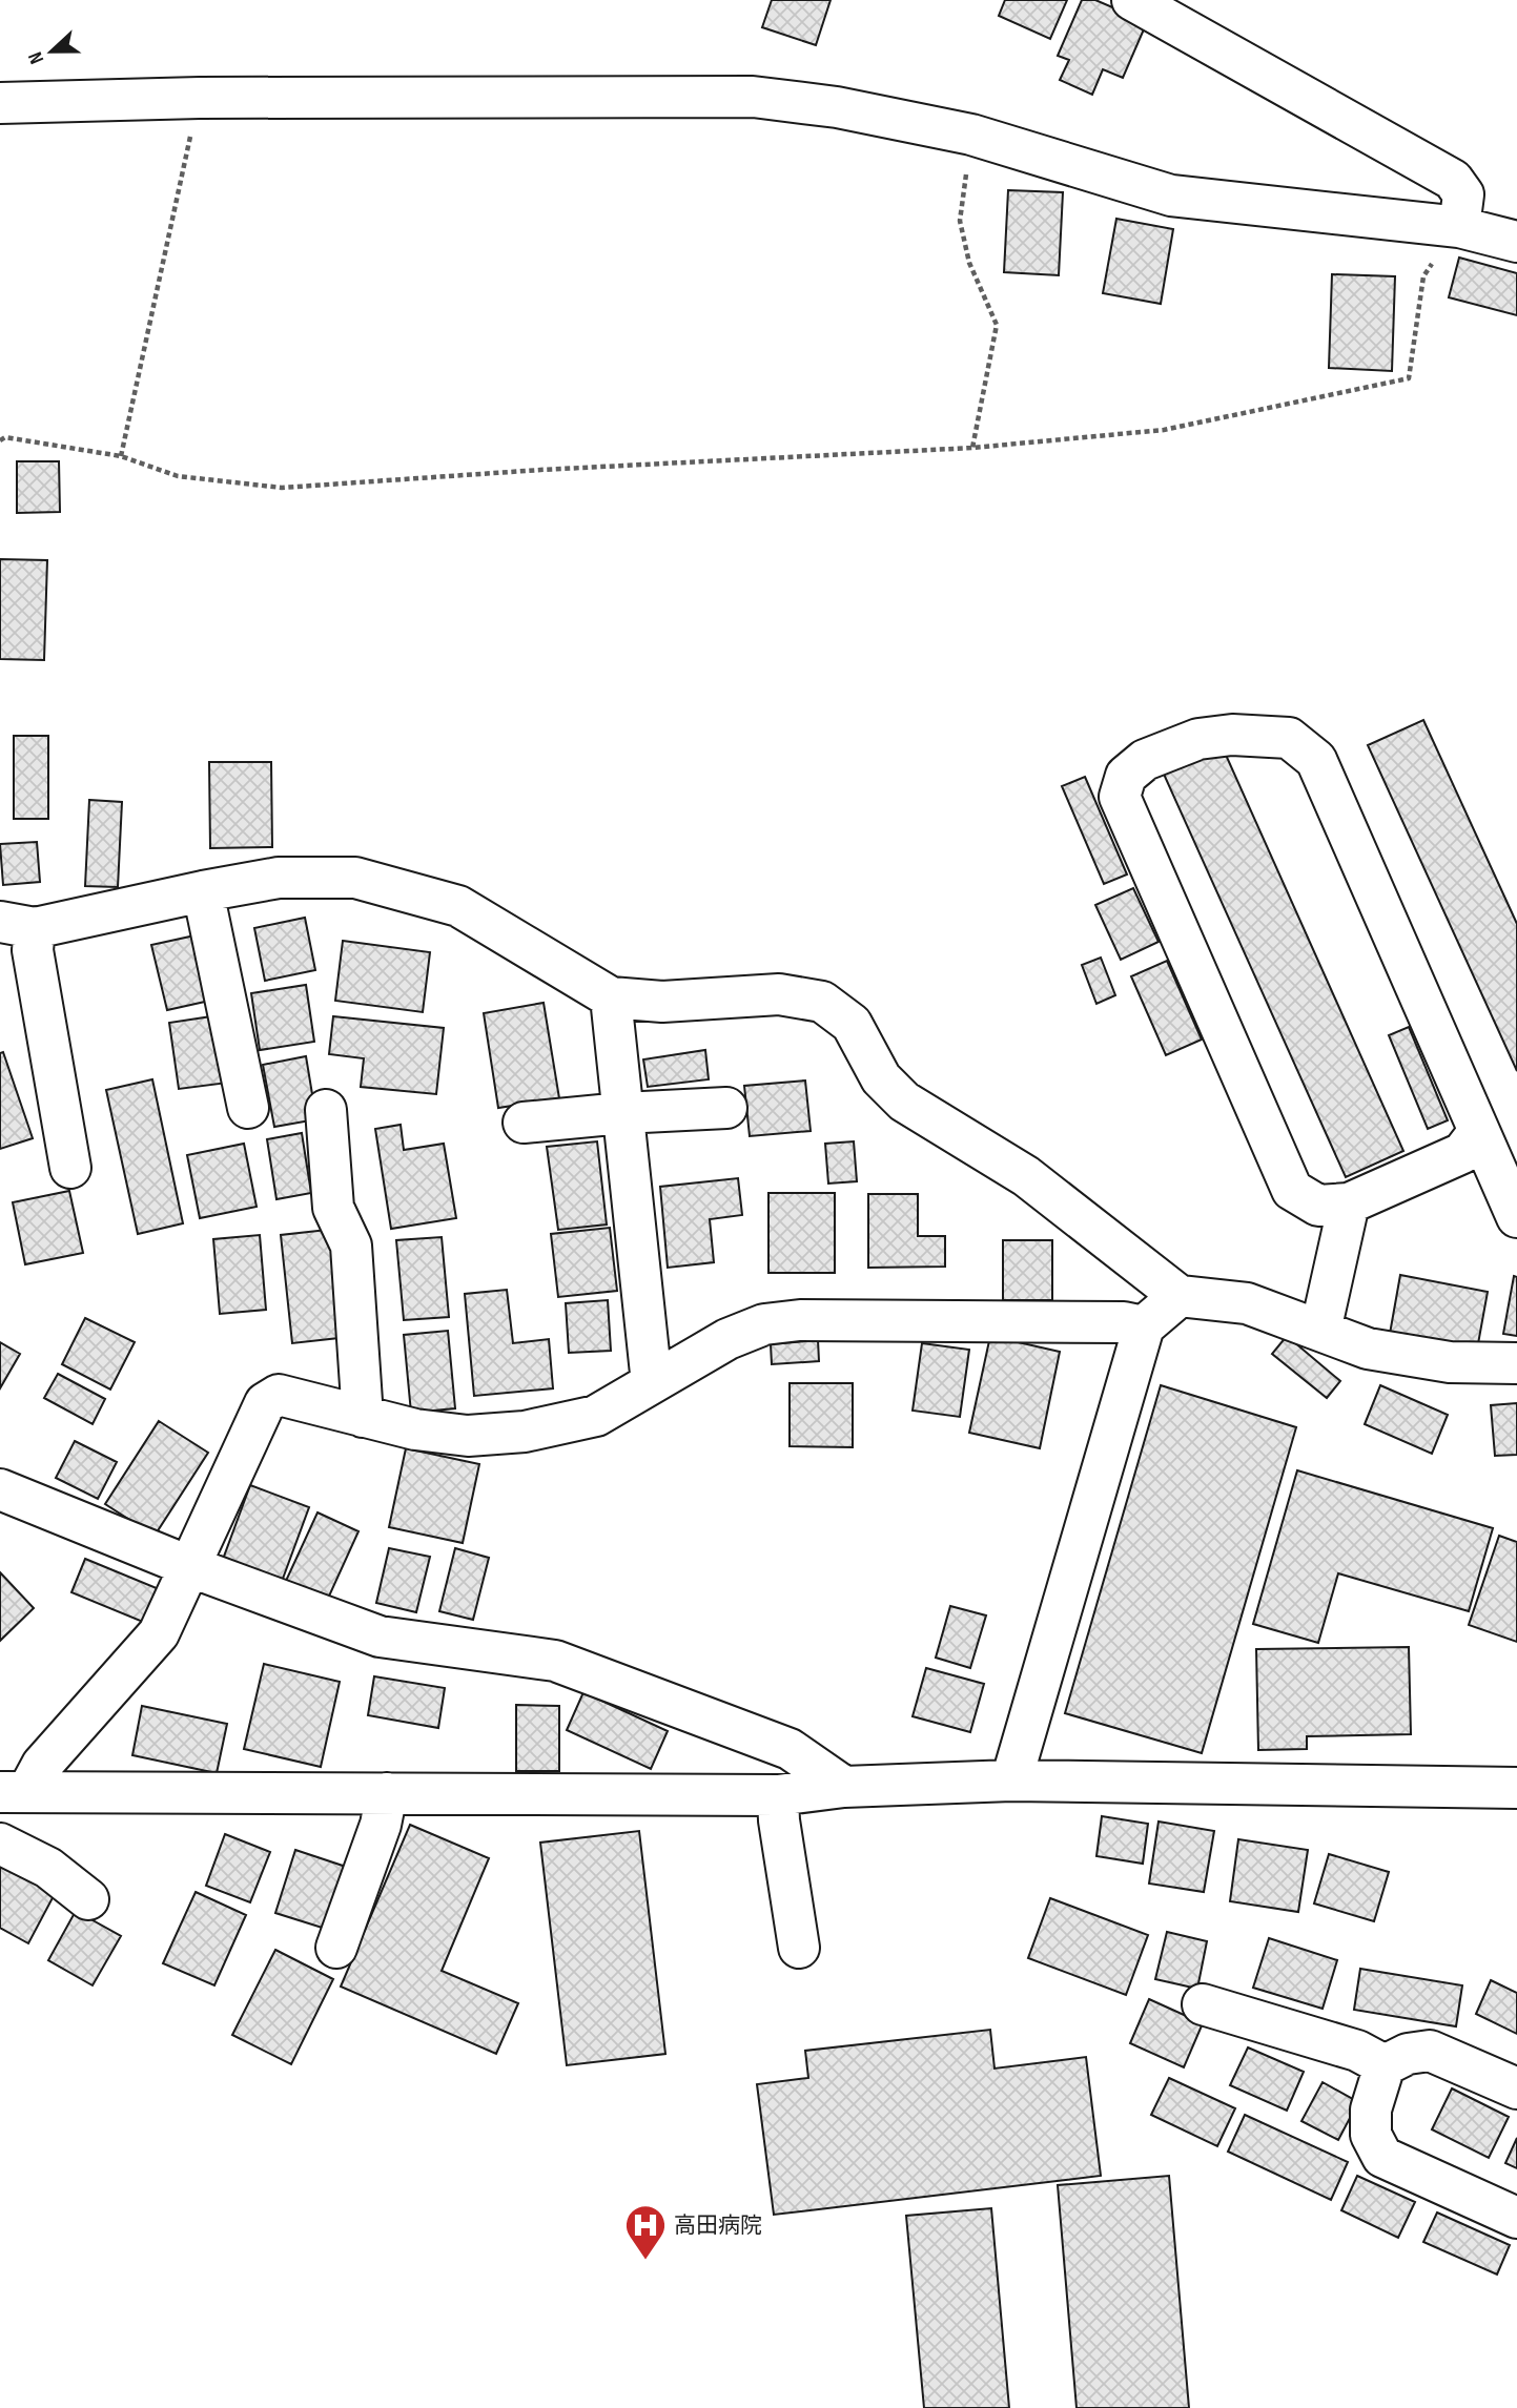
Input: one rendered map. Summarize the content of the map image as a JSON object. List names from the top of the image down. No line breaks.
{"places":{"hospital":["高田病院"]},"north":"left"}
